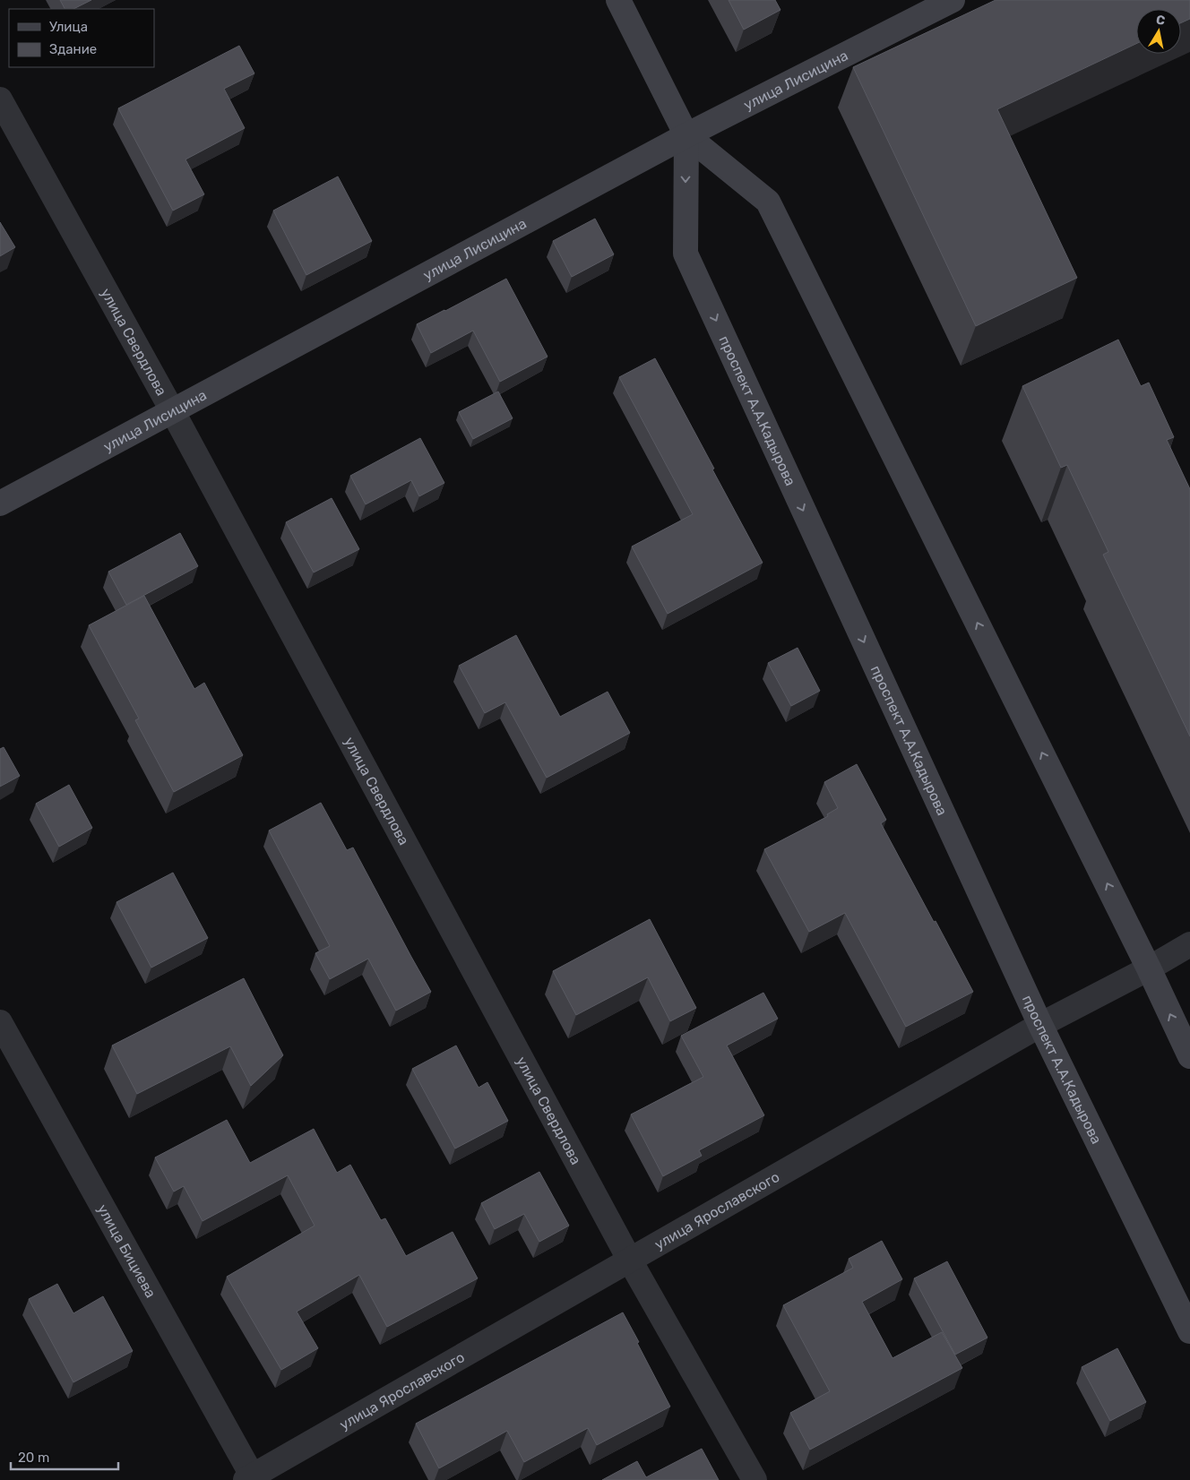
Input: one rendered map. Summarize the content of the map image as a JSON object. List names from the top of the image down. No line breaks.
{"streets":{"street":["улица Лисицина","улица Свердлова","проспект А.А.Кадырова","улица Ярославского","улица Бициева"]},"crossings":[["улица Лисицина","улица Свердлова"],["улица Лисицина","проспект А.А.Кадырова"],["улица Свердлова","улица Ярославского"],["проспект А.А.Кадырова","улица Ярославского"],["улица Ярославского","улица Бициева"]],"legend":["Улица","Здание"],"scale_bar":"20 m","north":"top"}
